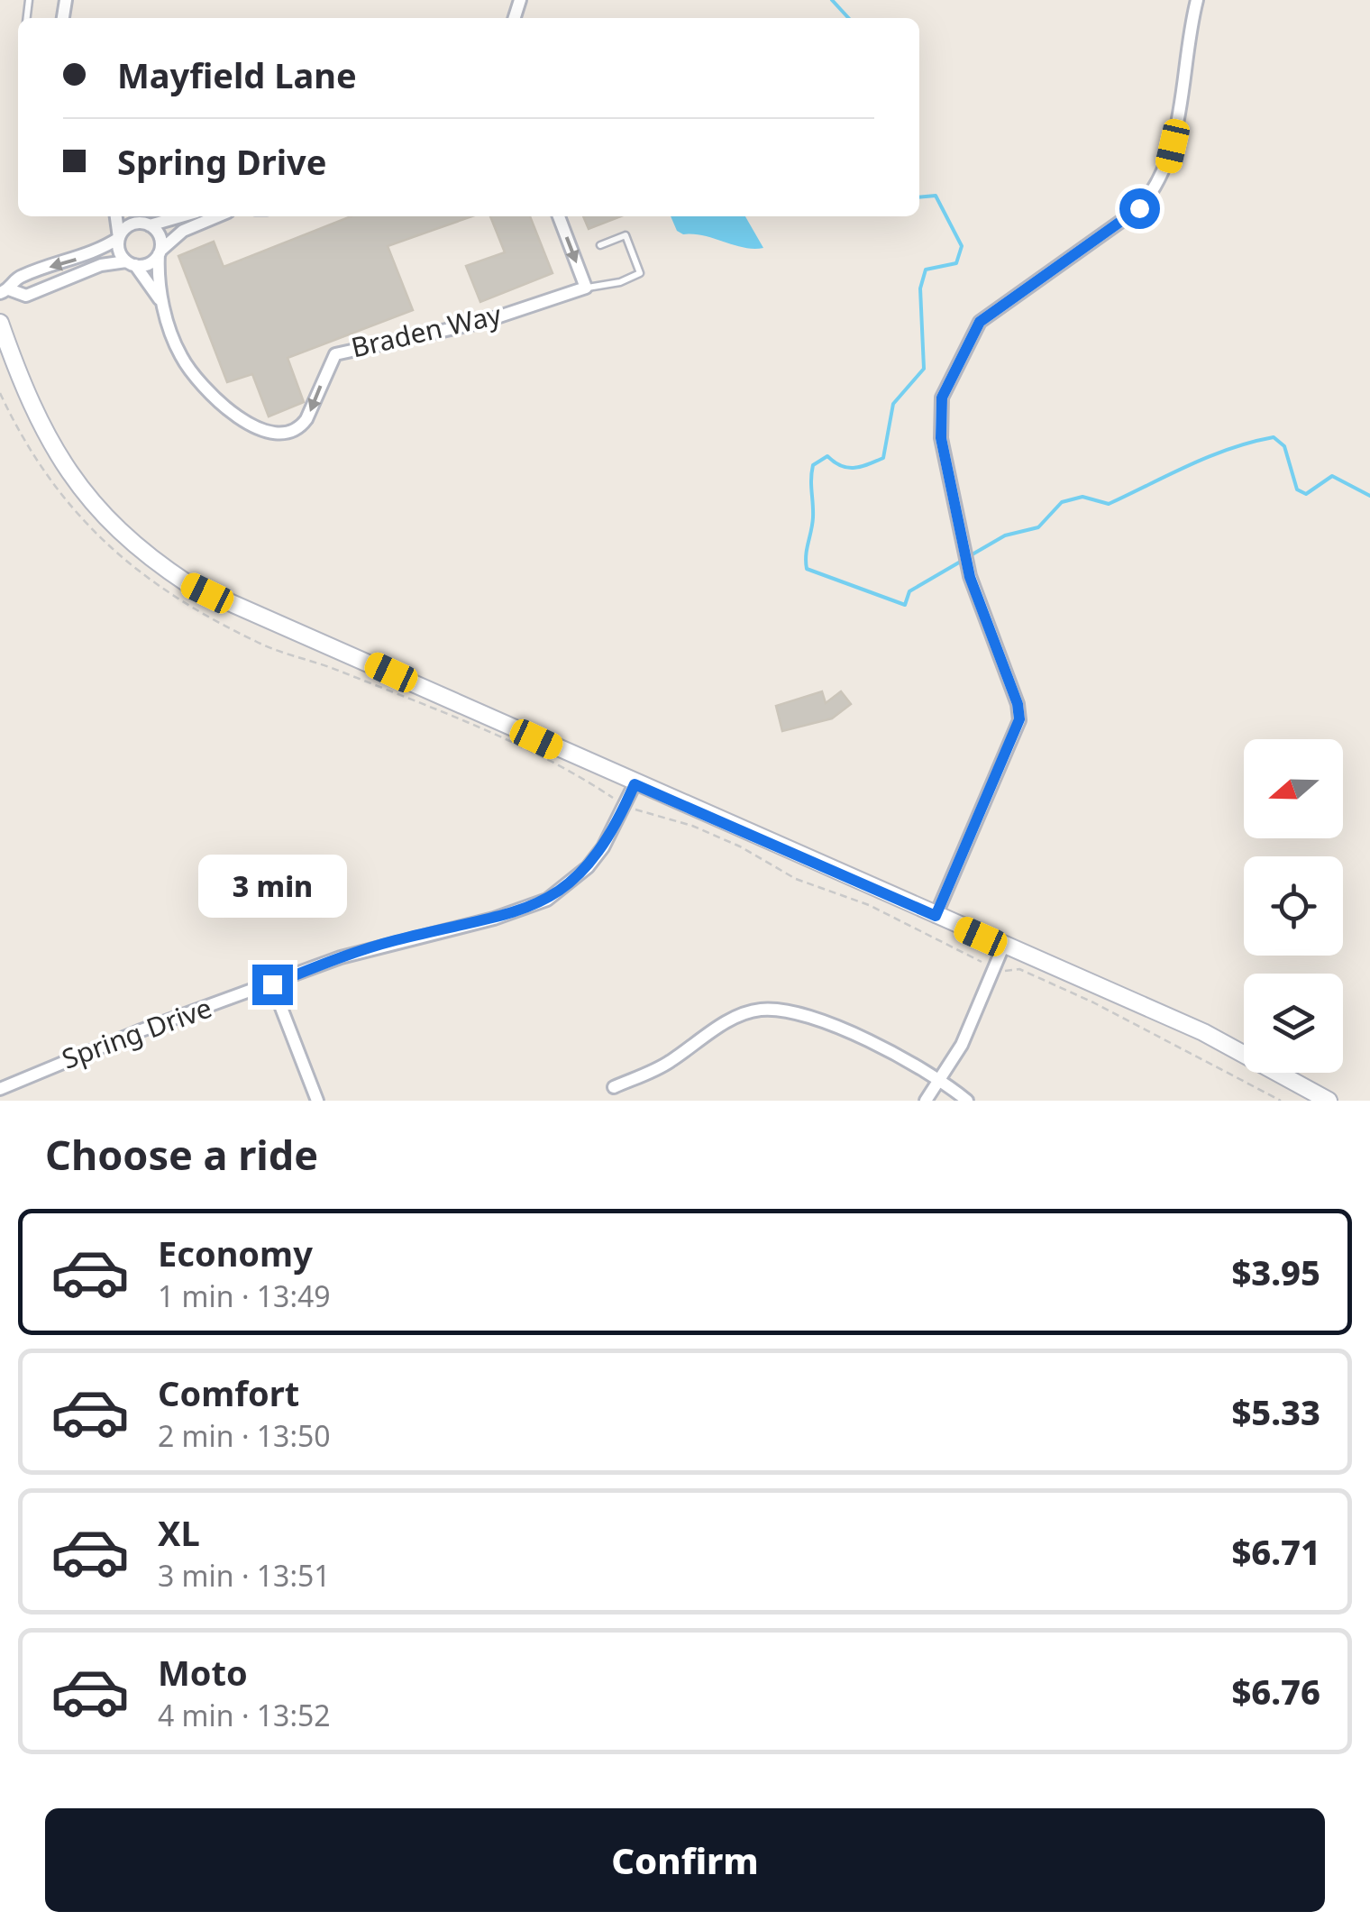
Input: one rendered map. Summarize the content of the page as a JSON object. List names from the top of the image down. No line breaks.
{"streets":{"street":["Braden Way","Spring Drive"]},"north":"left","page":{"banner":["Mayfield Lane","Spring Drive"],"bubble":"3 min","heading":"Choose a ride","list":[{"name":"Economy","note":"1 min · 13:49","value":"$3.95"},{"name":"Comfort","note":"2 min · 13:50","value":"$5.33"},{"name":"XL","note":"3 min · 13:51","value":"$6.71"},{"name":"Moto","note":"4 min · 13:52","value":"$6.76"}],"buttons":"Confirm"}}
